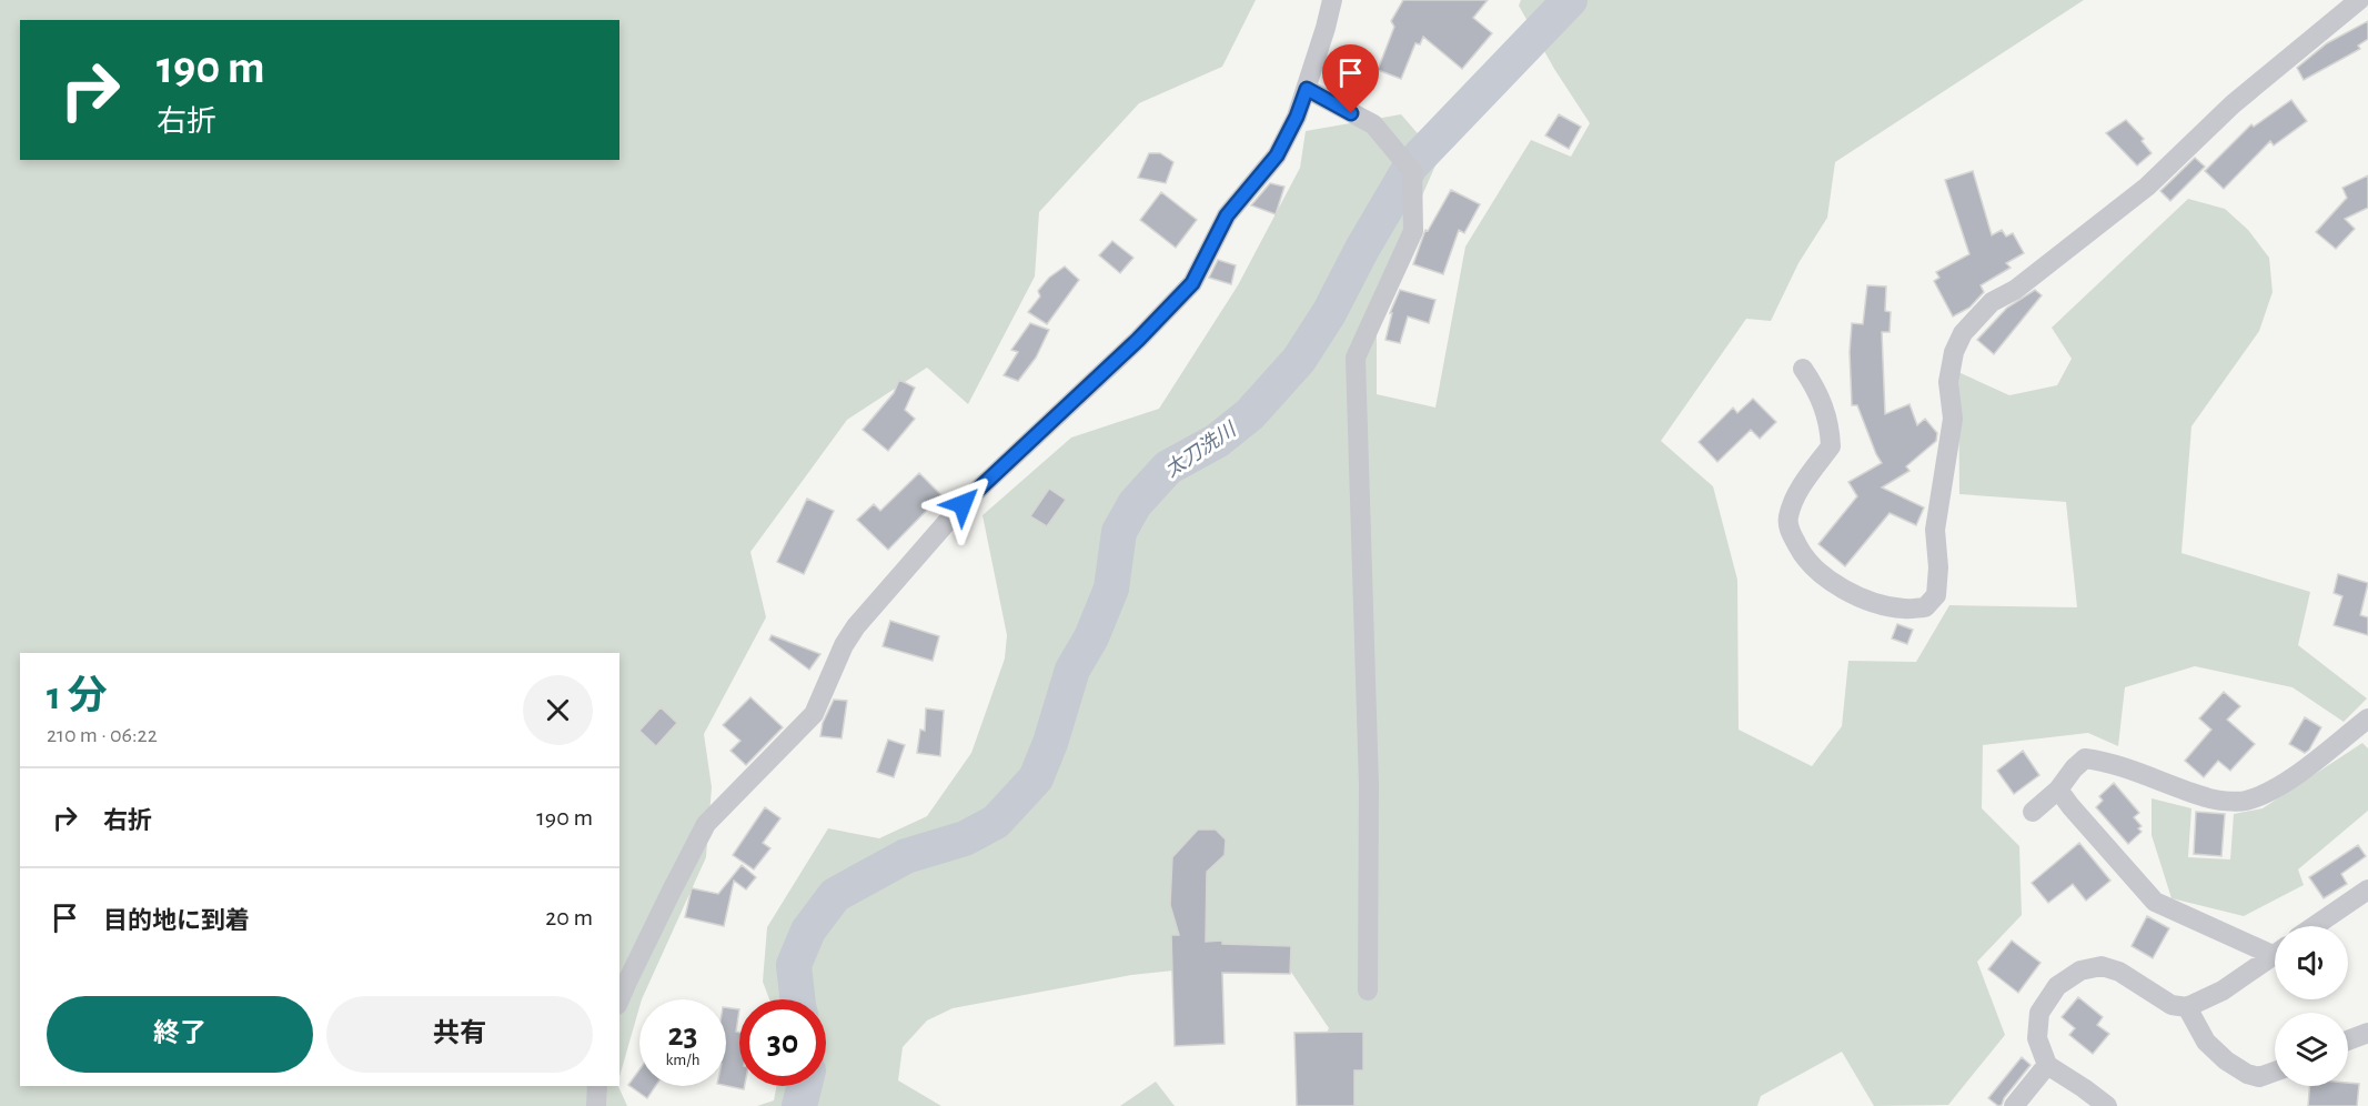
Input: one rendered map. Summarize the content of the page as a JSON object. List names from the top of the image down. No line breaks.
{"water":["太刀洗川"],"page":{"turn":["190 m","右折"],"heading":["1 分","210 m · 06:22"],"list":[{"name":"右折","value":"190 m"},{"name":"目的地に到着","value":"20 m"}],"buttons":["終了","共有"],"speed":"23 km/h","limit":"30"}}
